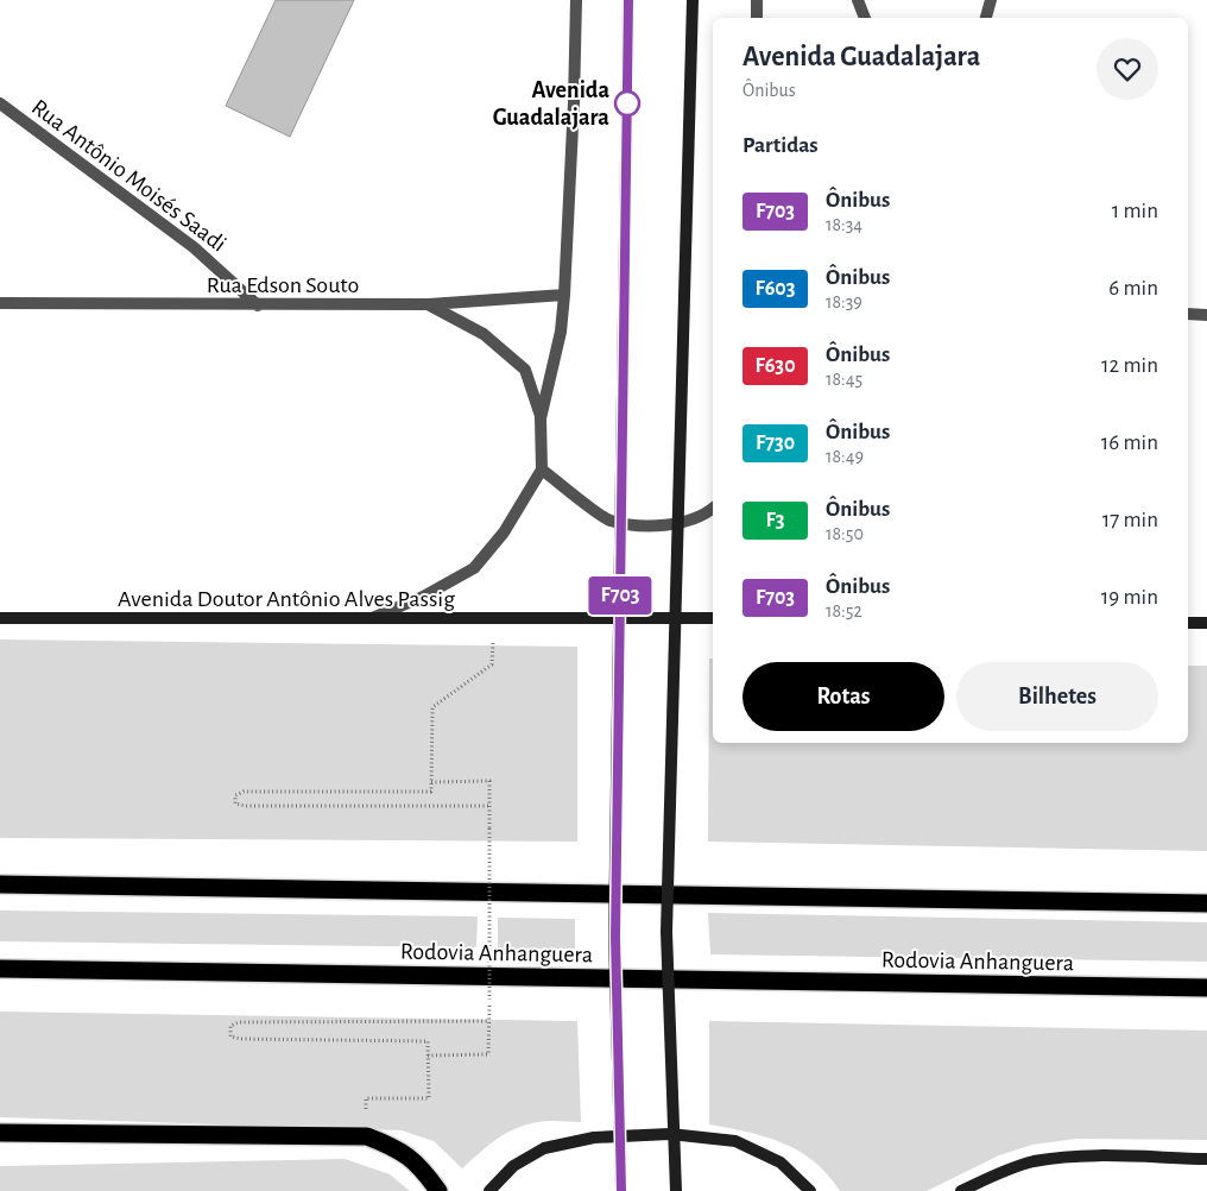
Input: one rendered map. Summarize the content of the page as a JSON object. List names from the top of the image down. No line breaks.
{"streets":{"highway":["Rodovia Anhanguera"],"street":["Rua Antônio Moisés Saadi","Rua Edson Souto","Avenida Doutor Antônio Alves Passig"]},"crossings":[["Rua Antônio Moisés Saadi","Rua Edson Souto"]],"places":["Avenida Guadalajara"],"lines":["bus line F703"],"page":{"on_map":"F703","heading":[["Avenida Guadalajara","Ônibus"],"Partidas"],"list":[{"mark":"F703","name":"Ônibus","note":"18:34","value":"1 min"},{"mark":"F603","name":"Ônibus","note":"18:39","value":"6 min"},{"mark":"F630","name":"Ônibus","note":"18:45","value":"12 min"},{"mark":"F730","name":"Ônibus","note":"18:49","value":"16 min"},{"mark":"F3","name":"Ônibus","note":"18:50","value":"17 min"},{"mark":"F703","name":"Ônibus","note":"18:52","value":"19 min"}],"buttons":["Rotas","Bilhetes"]}}
